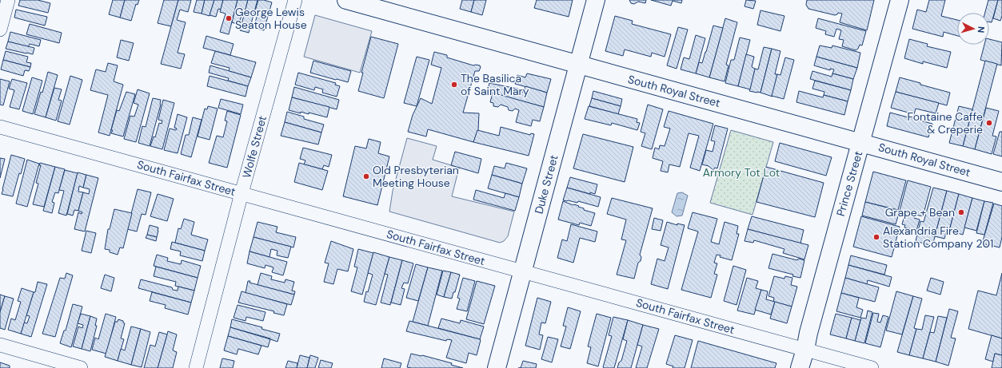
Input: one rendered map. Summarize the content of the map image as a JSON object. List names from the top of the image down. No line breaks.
{"streets":{"main road":["South Royal Street","Prince Street","Duke Street"],"street":["Wolfe Street","South Fairfax Street"]},"crossings":[["South Royal Street","Prince Street"],["South Royal Street","Duke Street"],["Wolfe Street","South Fairfax Street"],["South Fairfax Street","Prince Street"],["South Fairfax Street","Duke Street"]],"parks":["Armory Tot Lot"],"places":["George Lewis Seaton House","The Basilica of Saint Mary","Fontaine Caffe & Creperie","Old Presbyterian Meeting House","Grape + Bean","Alexandria Fire Station Company 201"],"north":"right"}
